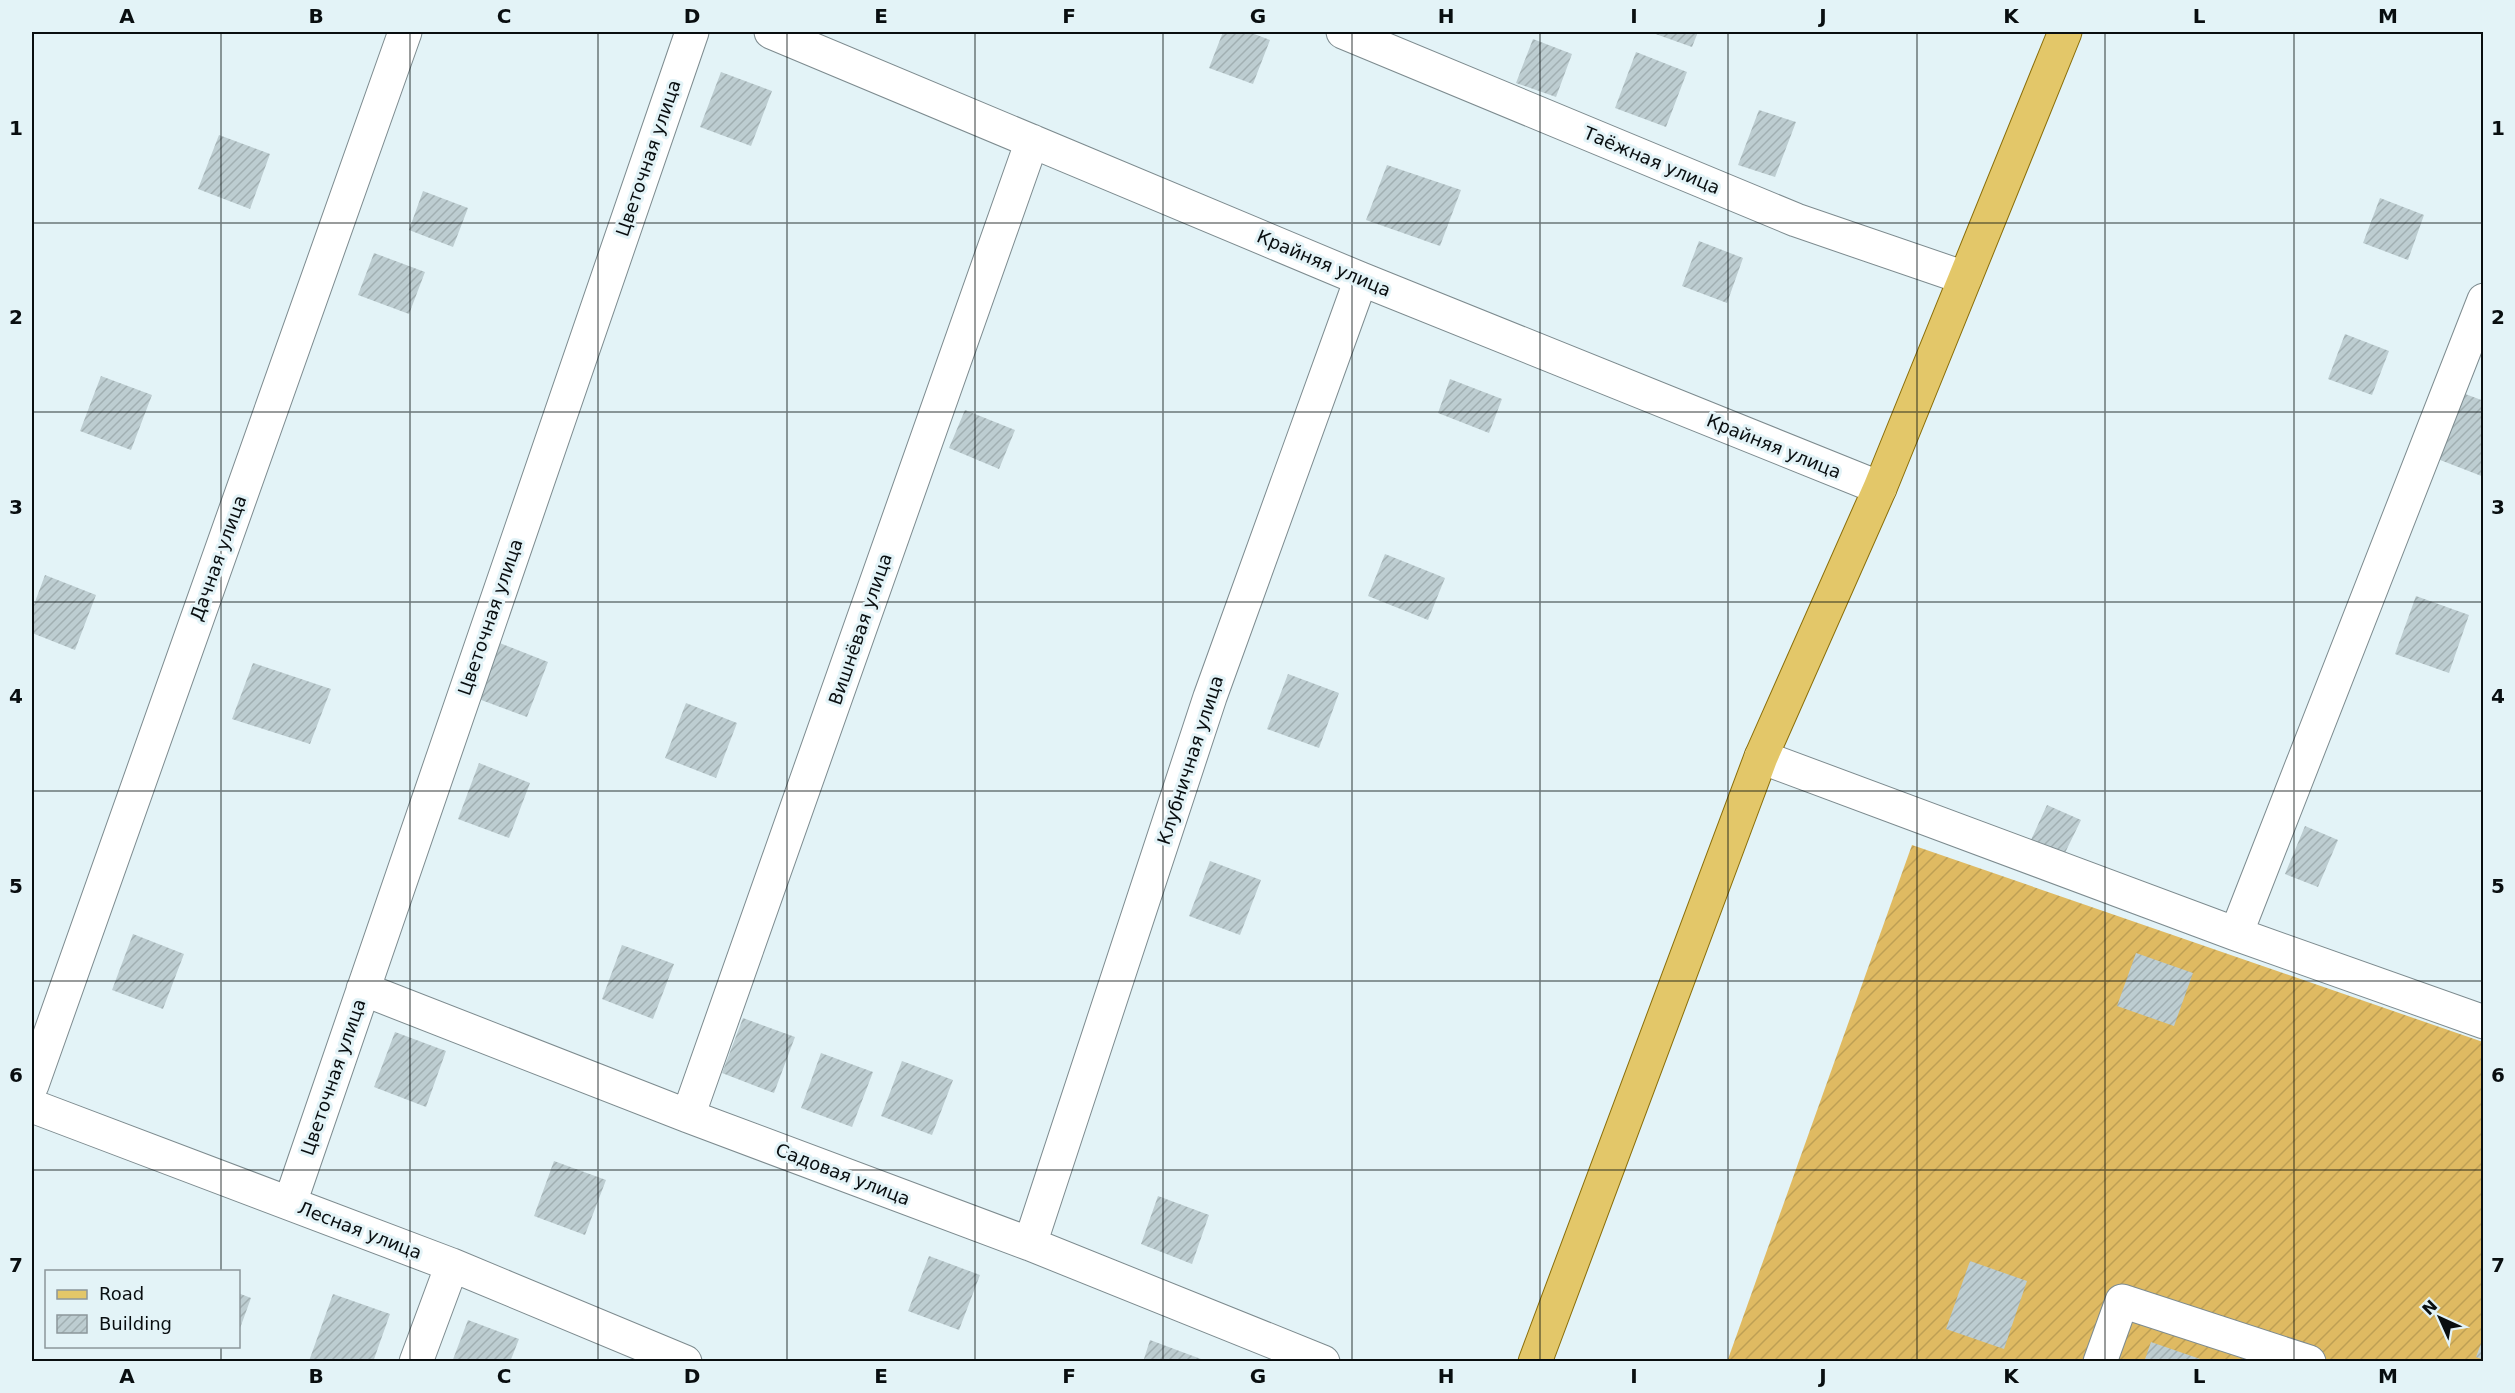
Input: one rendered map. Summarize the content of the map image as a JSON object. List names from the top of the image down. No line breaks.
{"streets":{"street":["Цветочная улица","Таёжная улица","Крайняя улица","Дачная улица","Вишнёвая улица","Клубничная улица","Садовая улица","Лесная улица"]},"crossings":[["Цветочная улица","Садовая улица"],["Цветочная улица","Лесная улица"],["Крайняя улица","Вишнёвая улица"],["Крайняя улица","Клубничная улица"],["Вишнёвая улица","Садовая улица"],["Клубничная улица","Садовая улица"]],"legend":["Road","Building"],"north":"top left","grid":{"columns":["A","B","C","D","E","F","G","H","I","J","K","L","M"],"rows":["1","2","3","4","5","6","7"]}}
